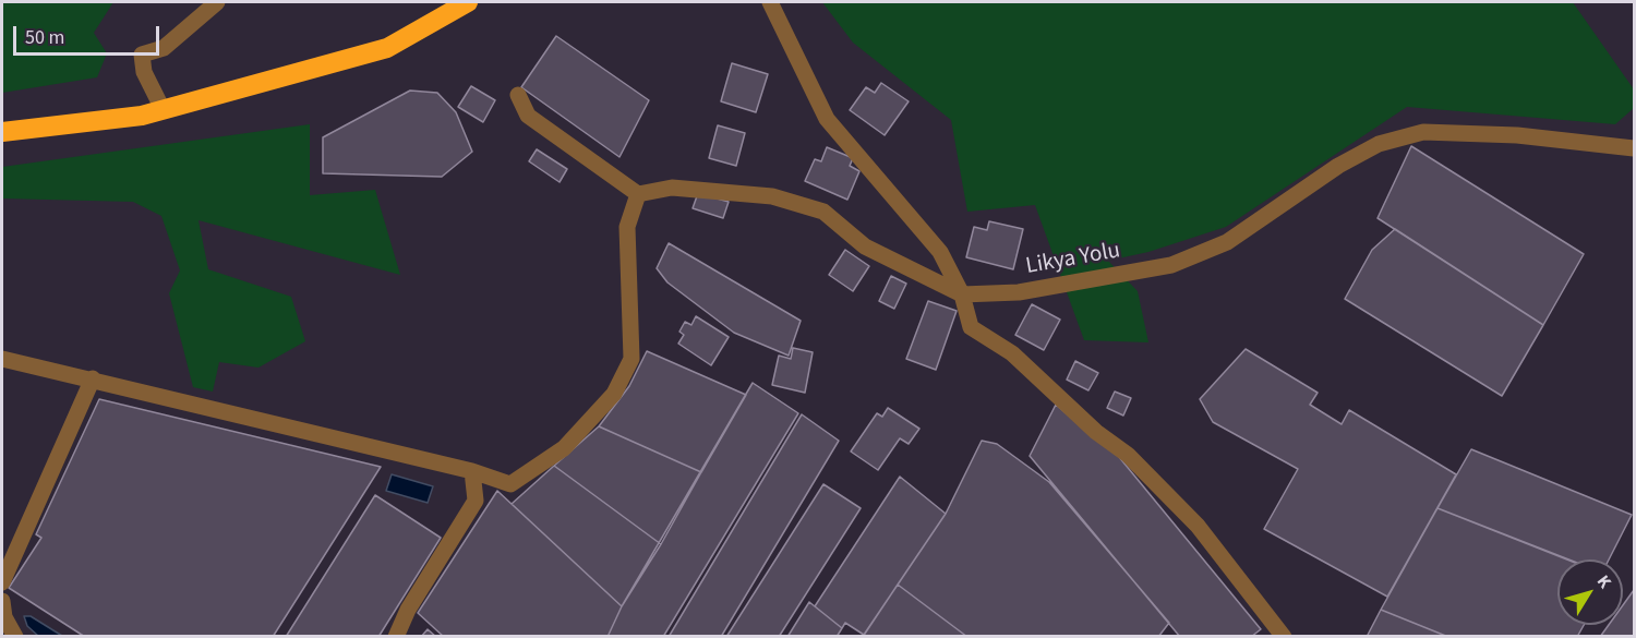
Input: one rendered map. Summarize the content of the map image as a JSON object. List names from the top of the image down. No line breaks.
{"streets":{"street":["Likya Yolu"]},"scale_bar":"50 m","north":"top right"}
